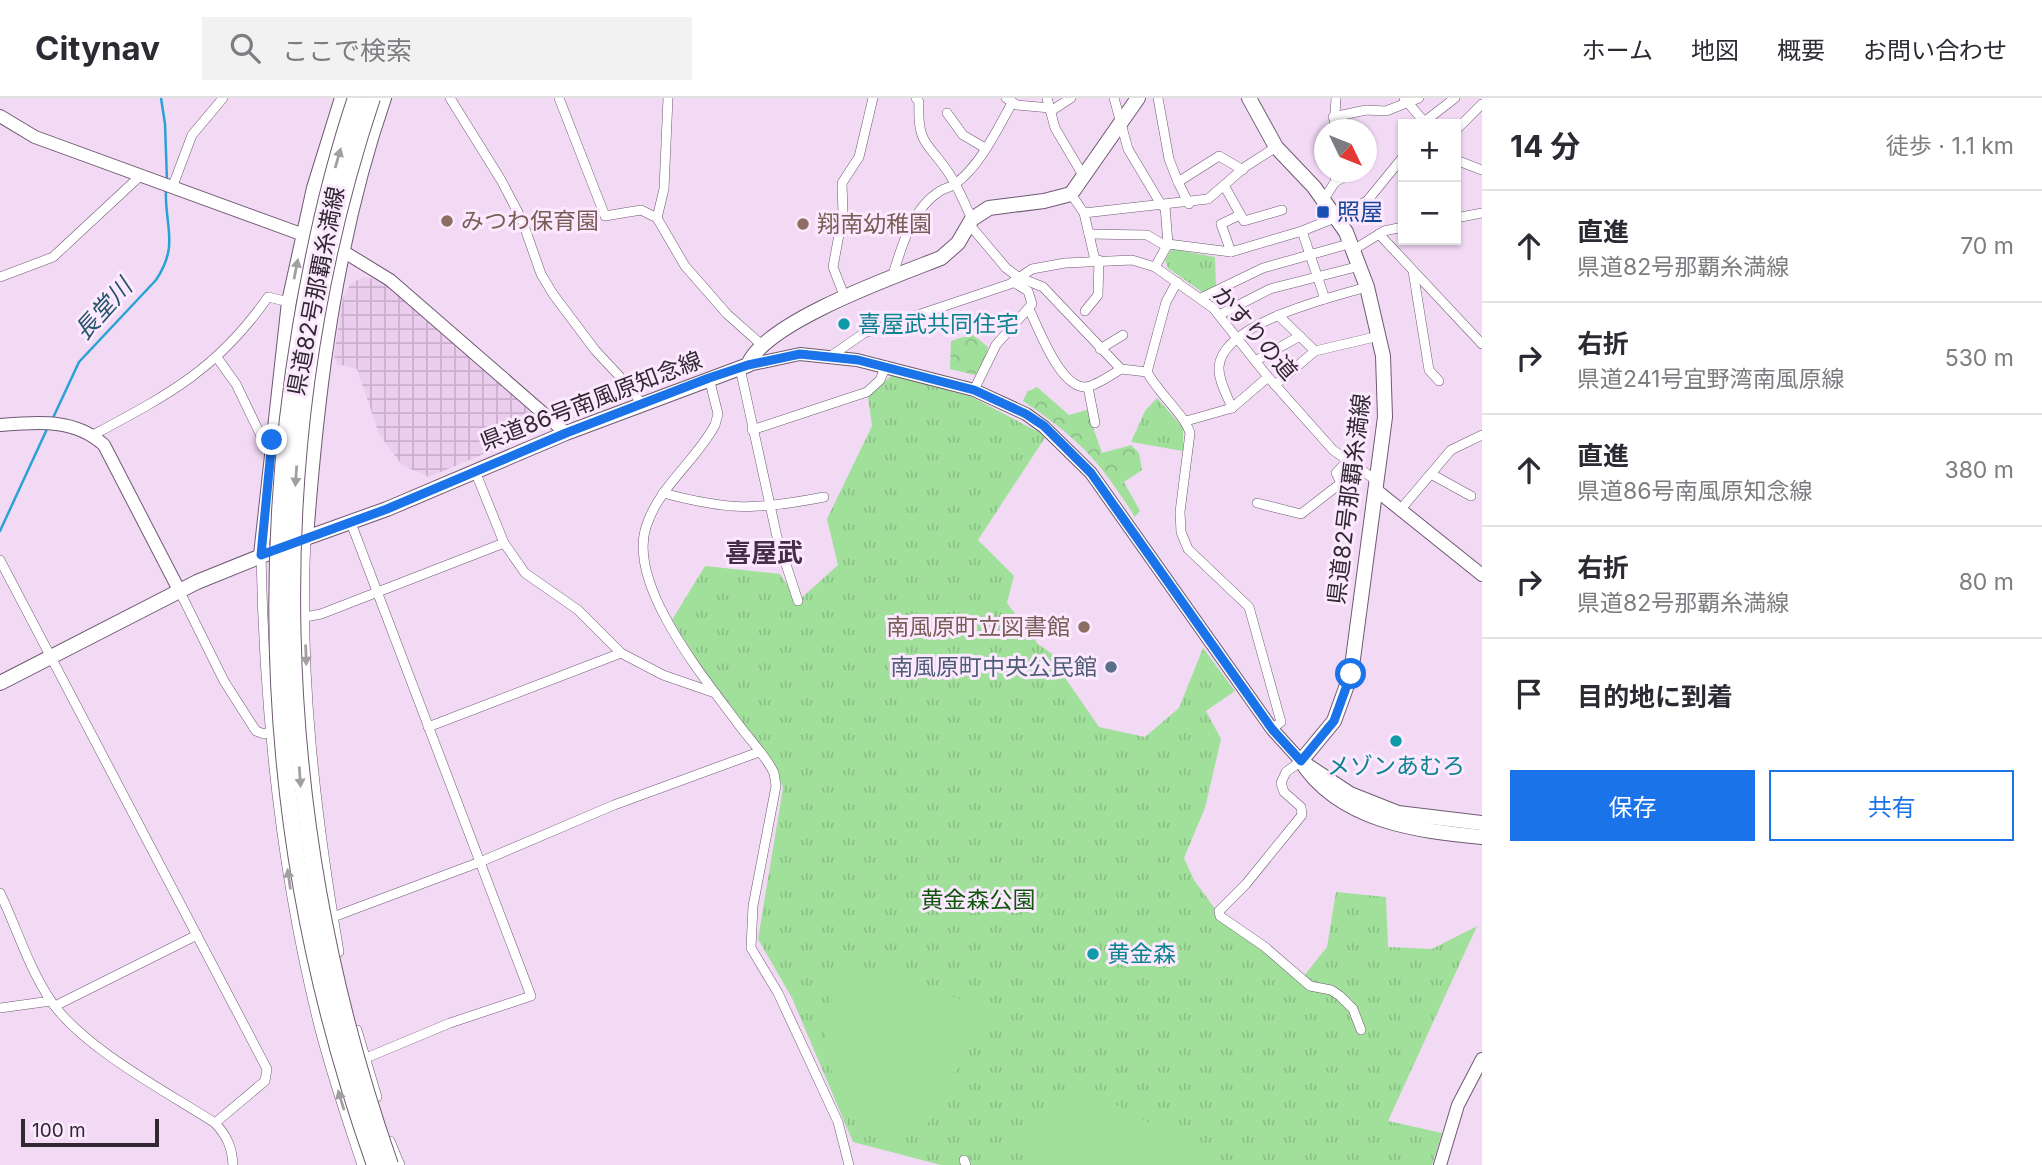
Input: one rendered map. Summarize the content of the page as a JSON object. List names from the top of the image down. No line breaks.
{"streets":{"main road":["県道82号那覇糸満線","県道86号南風原知念線"],"street":["かすりの道"]},"crossings":[["県道82号那覇糸満線","かすりの道"],["県道82号那覇糸満線","県道86号南風原知念線"]],"districts":["喜屋武"],"water":["長堂川"],"parks":["黄金森公園"],"places":{"transit":["照屋"],"other":["みつわ保育園","翔南幼稚園","喜屋武共同住宅","南風原町立図書館","南風原町中央公民館","メゾンあむろ","黄金森"]},"scale_bar":"100 m","north":"bottom right","page":{"header":"Citynav","search":"ここで検索","nav":["ホーム","地図","概要","お問い合わせ"],"heading":["14 分","徒歩 · 1.1 km"],"map_buttons":["+","−"],"list":[["直進","県道82号那覇糸満線","70 m"],["右折","県道241号宜野湾南風原線","530 m"],["直進","県道86号南風原知念線","380 m"],["右折","県道82号那覇糸満線","80 m"],"目的地に到着"],"buttons":["保存","共有"],"scale":"100 m"}}
